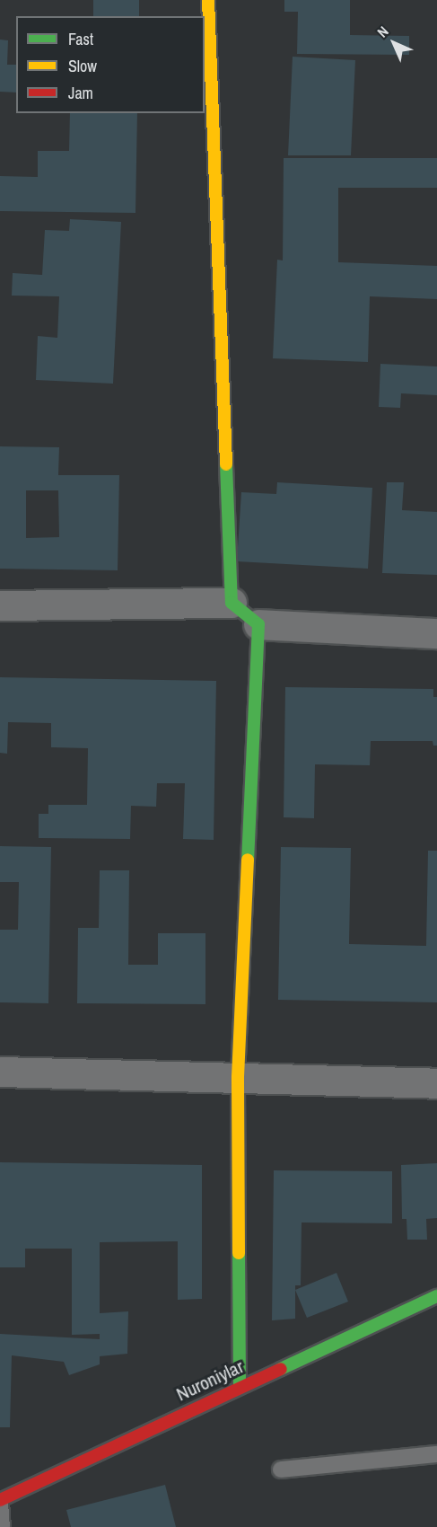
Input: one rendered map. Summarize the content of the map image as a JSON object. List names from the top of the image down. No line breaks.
{"streets":{"street":["Nuroniylar"]},"legend":["Fast","Slow","Jam"],"north":"top left"}
